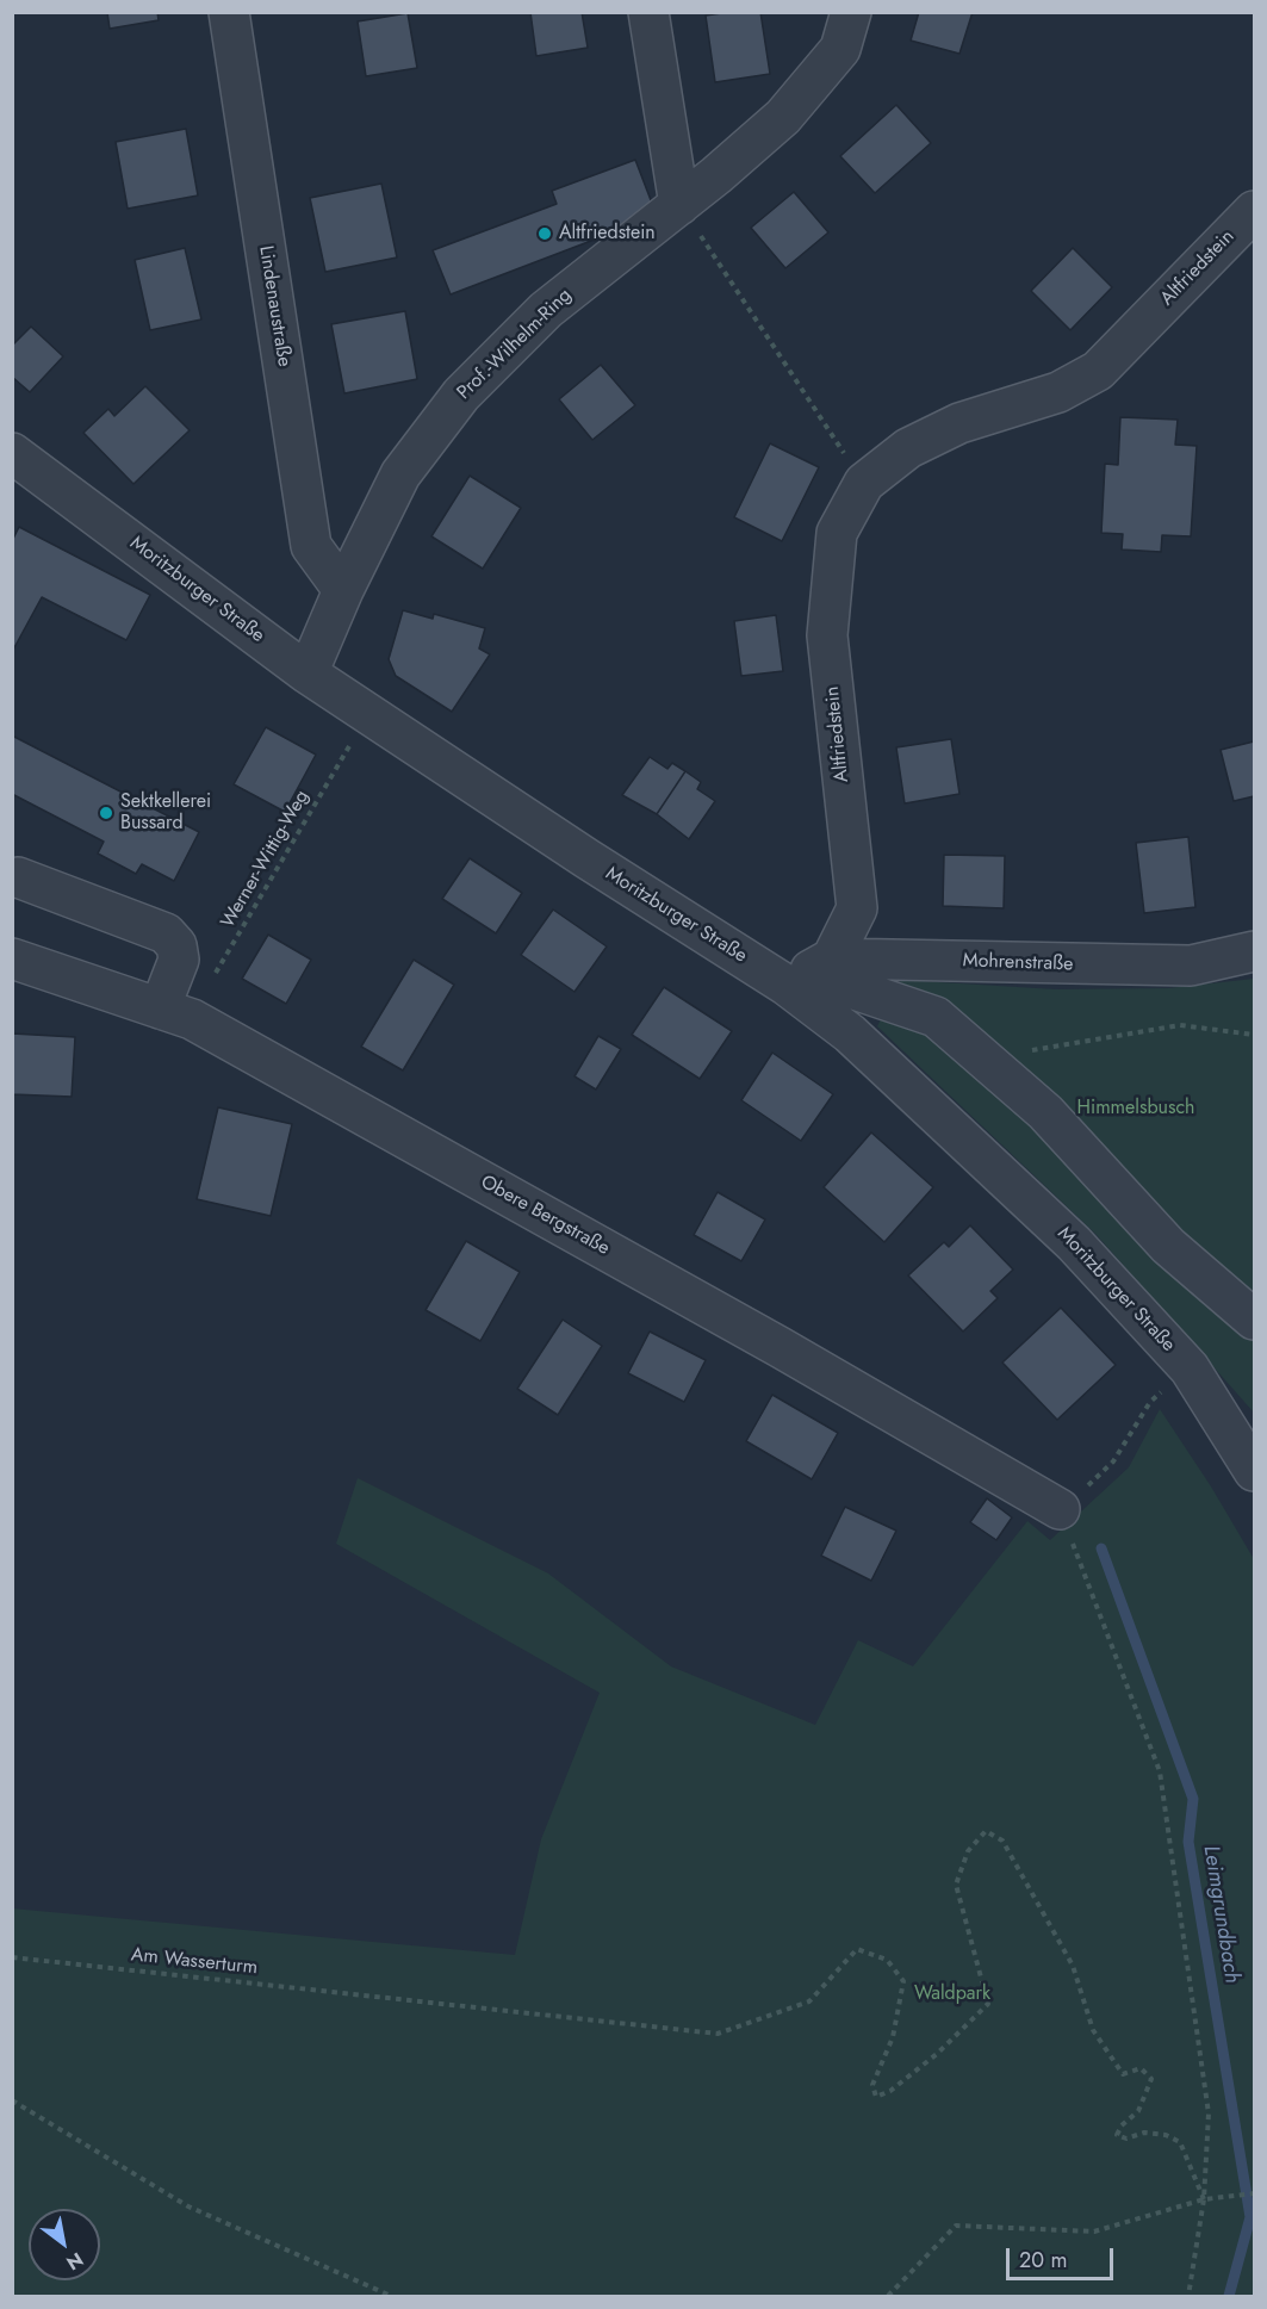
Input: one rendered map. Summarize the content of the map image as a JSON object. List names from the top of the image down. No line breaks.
{"streets":{"street":["Altfriedstein","Lindenaustraße","Prof.-Wilhelm-Ring","Moritzburger Straße","Mohrenstraße","Obere Bergstraße"],"path":["Werner-Wittig-Weg","Am Wasserturm"]},"crossings":[["Altfriedstein","Mohrenstraße"],["Lindenaustraße","Prof.-Wilhelm-Ring"],["Prof.-Wilhelm-Ring","Moritzburger Straße"],["Moritzburger Straße","Werner-Wittig-Weg"],["Werner-Wittig-Weg","Obere Bergstraße"]],"water":["Leimgrundbach"],"parks":["Himmelsbusch","Waldpark"],"places":["Altfriedstein","Sektkellerei Bussard"],"scale_bar":"20 m","north":"bottom right"}
